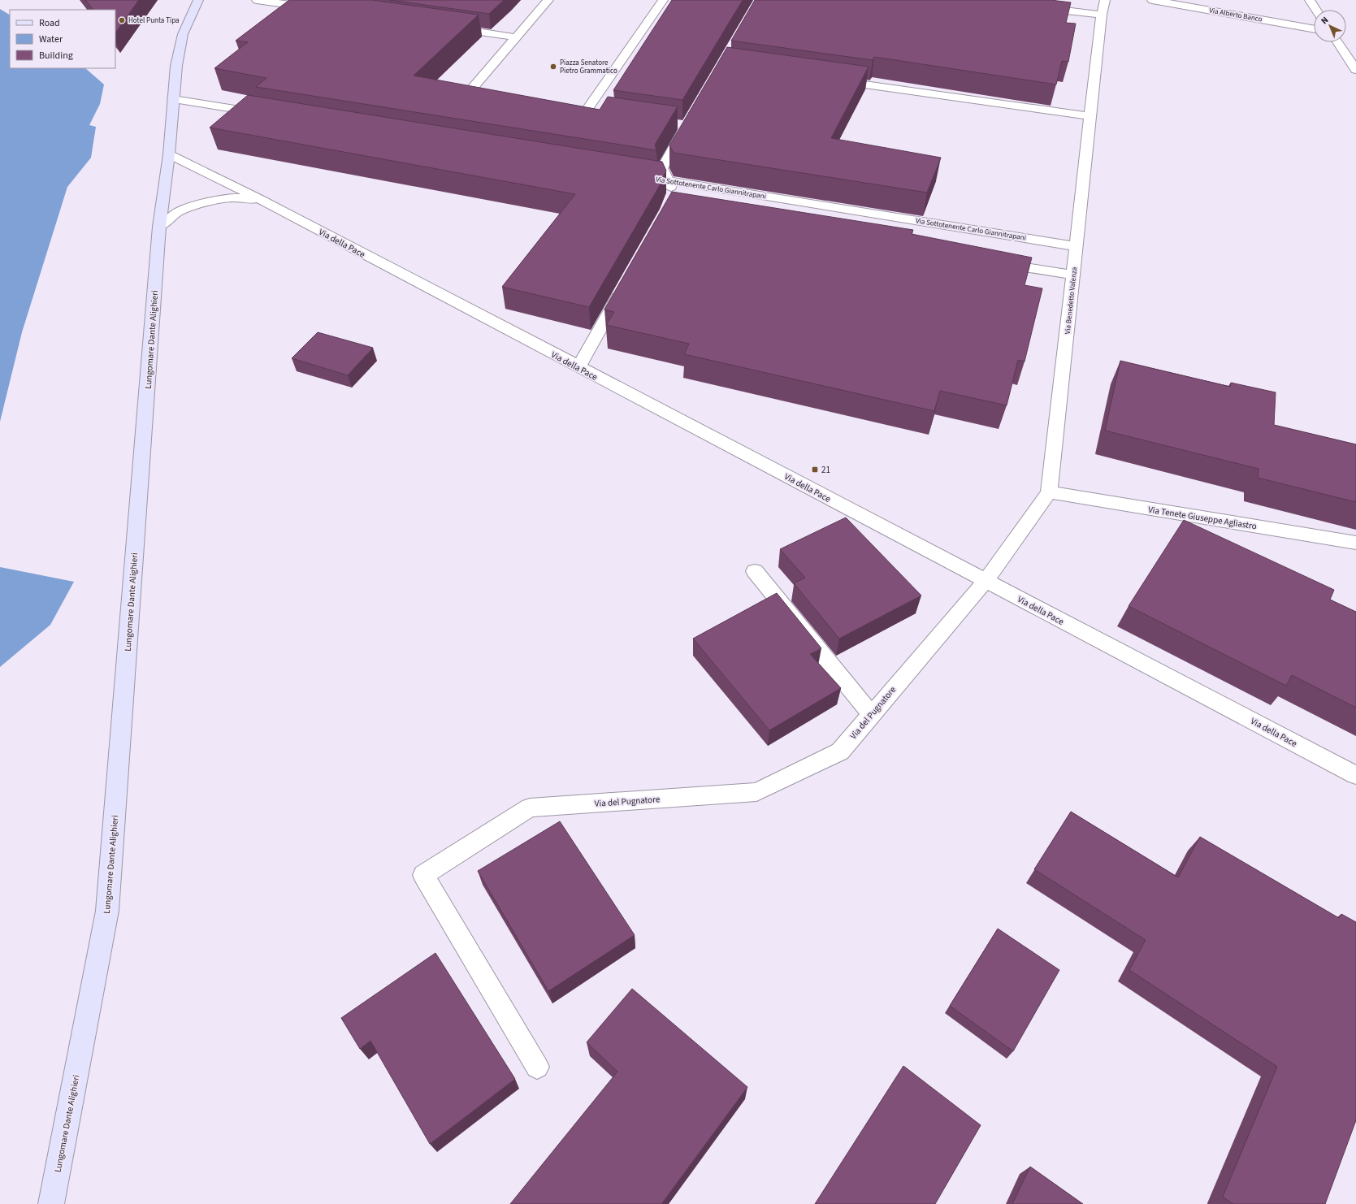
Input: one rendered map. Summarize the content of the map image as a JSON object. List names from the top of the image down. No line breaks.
{"streets":{"main road":["Lungomare Dante Alighieri"],"street":["Via Alberto Banco","Via Sottotenente Carlo Giannitrapani","Via della Pace","Via Benedetto Valenza","Via Tenete Giuseppe Agliastro","Via del Pugnatore"]},"crossings":[["Via Sottotenente Carlo Giannitrapani","Via Benedetto Valenza"],["Via della Pace","Via Benedetto Valenza"],["Via della Pace","Lungomare Dante Alighieri"],["Via della Pace","Via del Pugnatore"],["Via Benedetto Valenza","Via Tenete Giuseppe Agliastro"],["Via Benedetto Valenza","Via del Pugnatore"]],"places":{"other":["Hotel Punta Tipa","Piazza Senatore Pietro Grammatico"],"transit":["21"]},"legend":["Road","Water","Building"],"north":"top left"}
